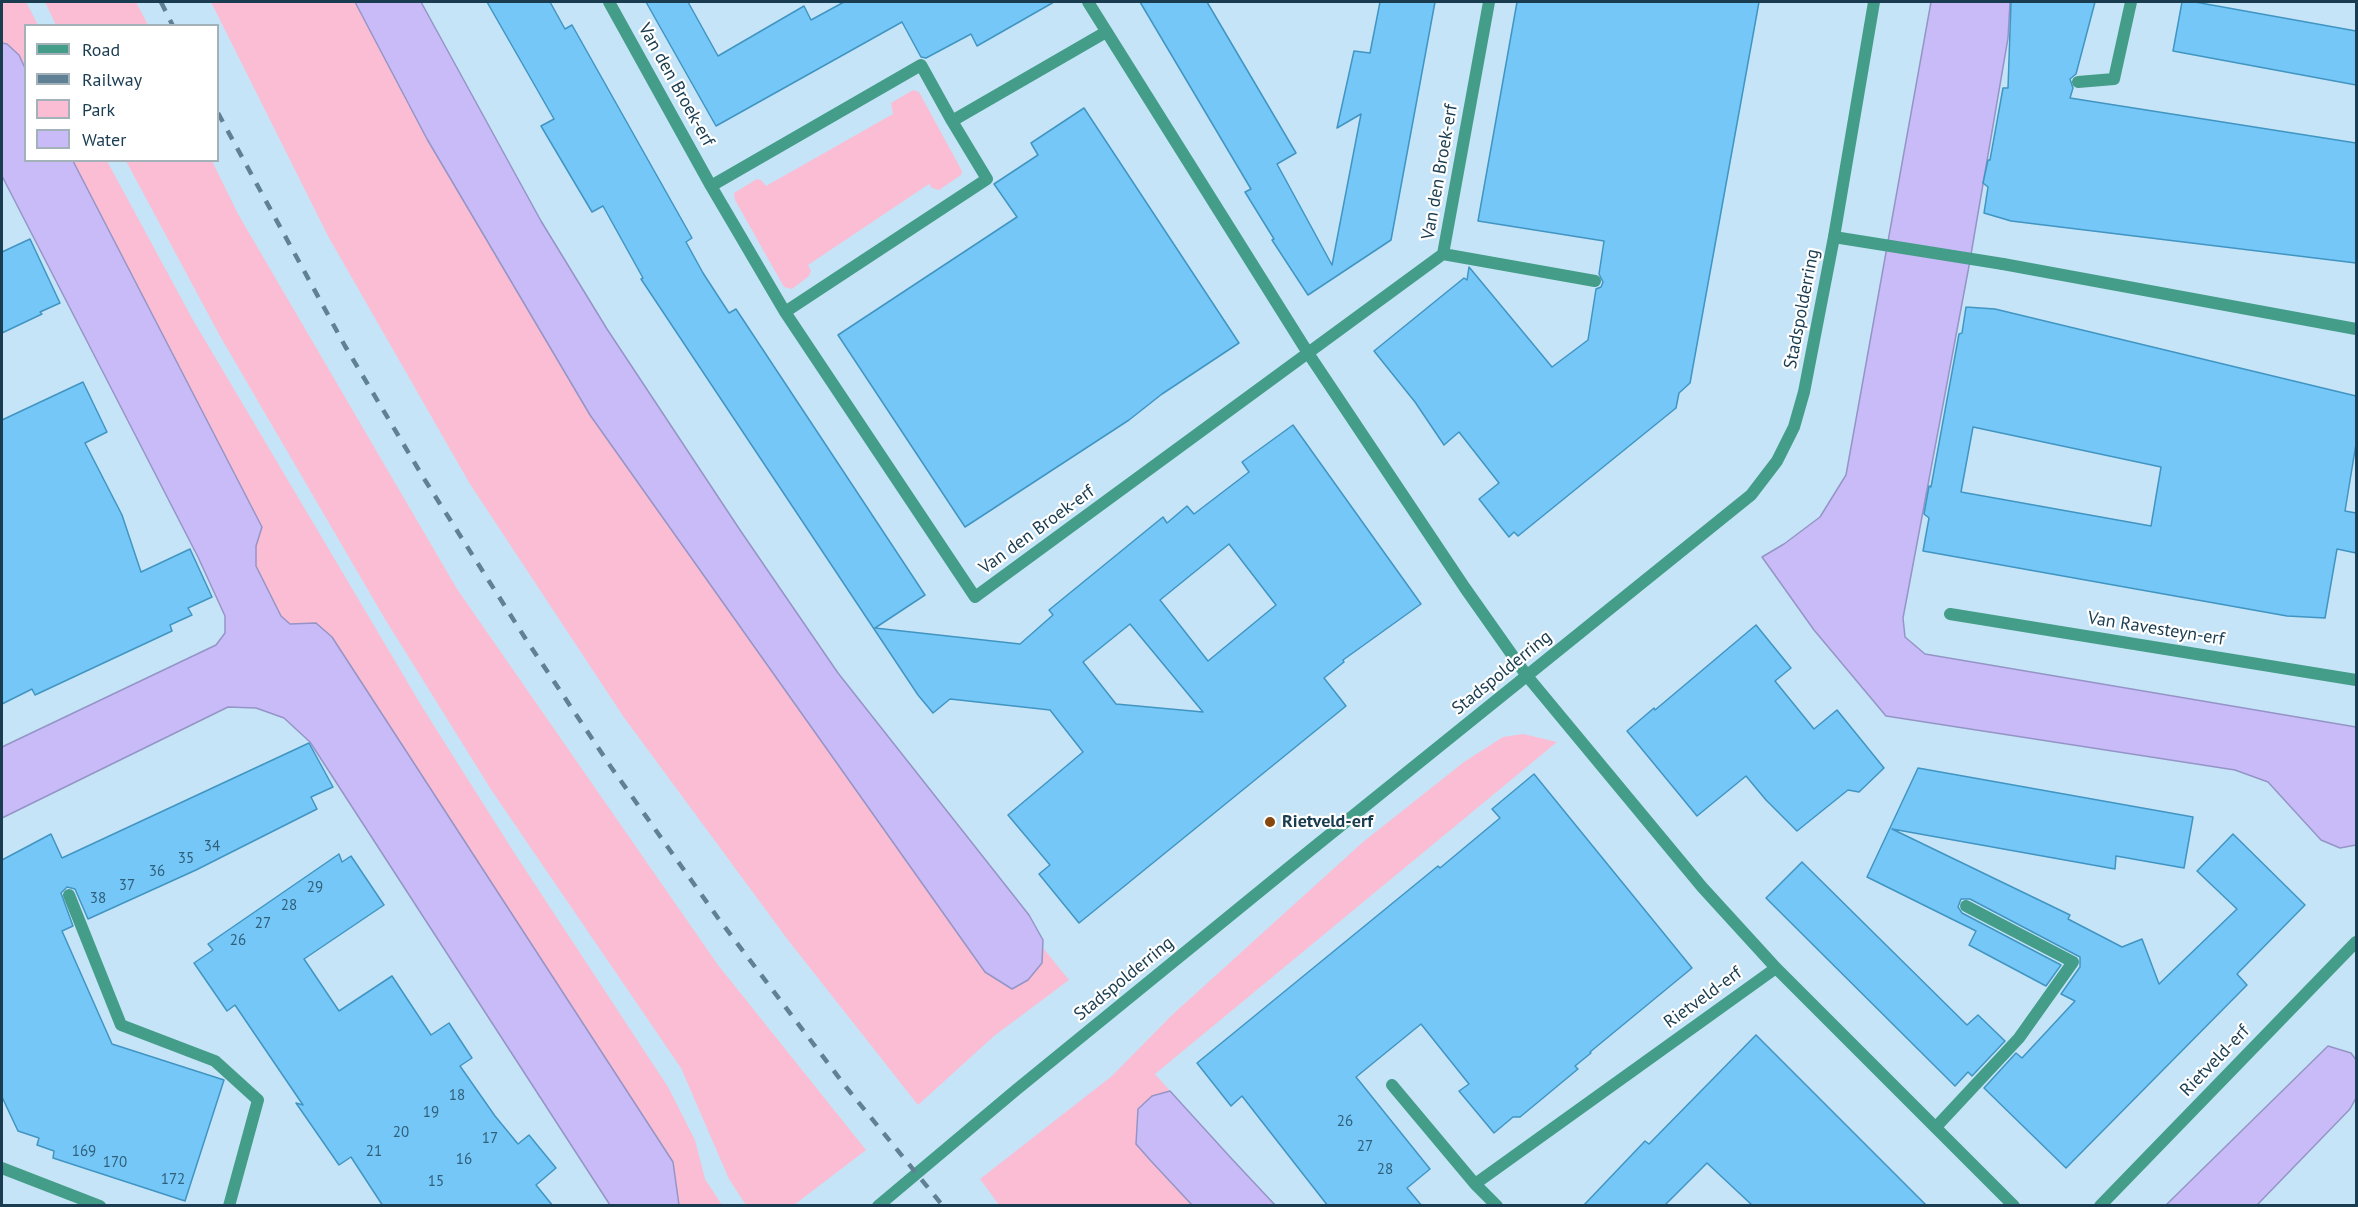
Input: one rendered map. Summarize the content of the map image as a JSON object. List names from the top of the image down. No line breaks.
{"streets":{"street":["Van den Broek-erf","Stadspolderring","Van Ravesteyn-erf","Rietveld-erf"]},"places":["Rietveld-erf"],"house_numbers":["34","35","36","37","29","38","28","27","26","18","19","26","20","17","27","169","21","16","170","28","172","15"],"legend":["Road","Railway","Park","Water"]}
